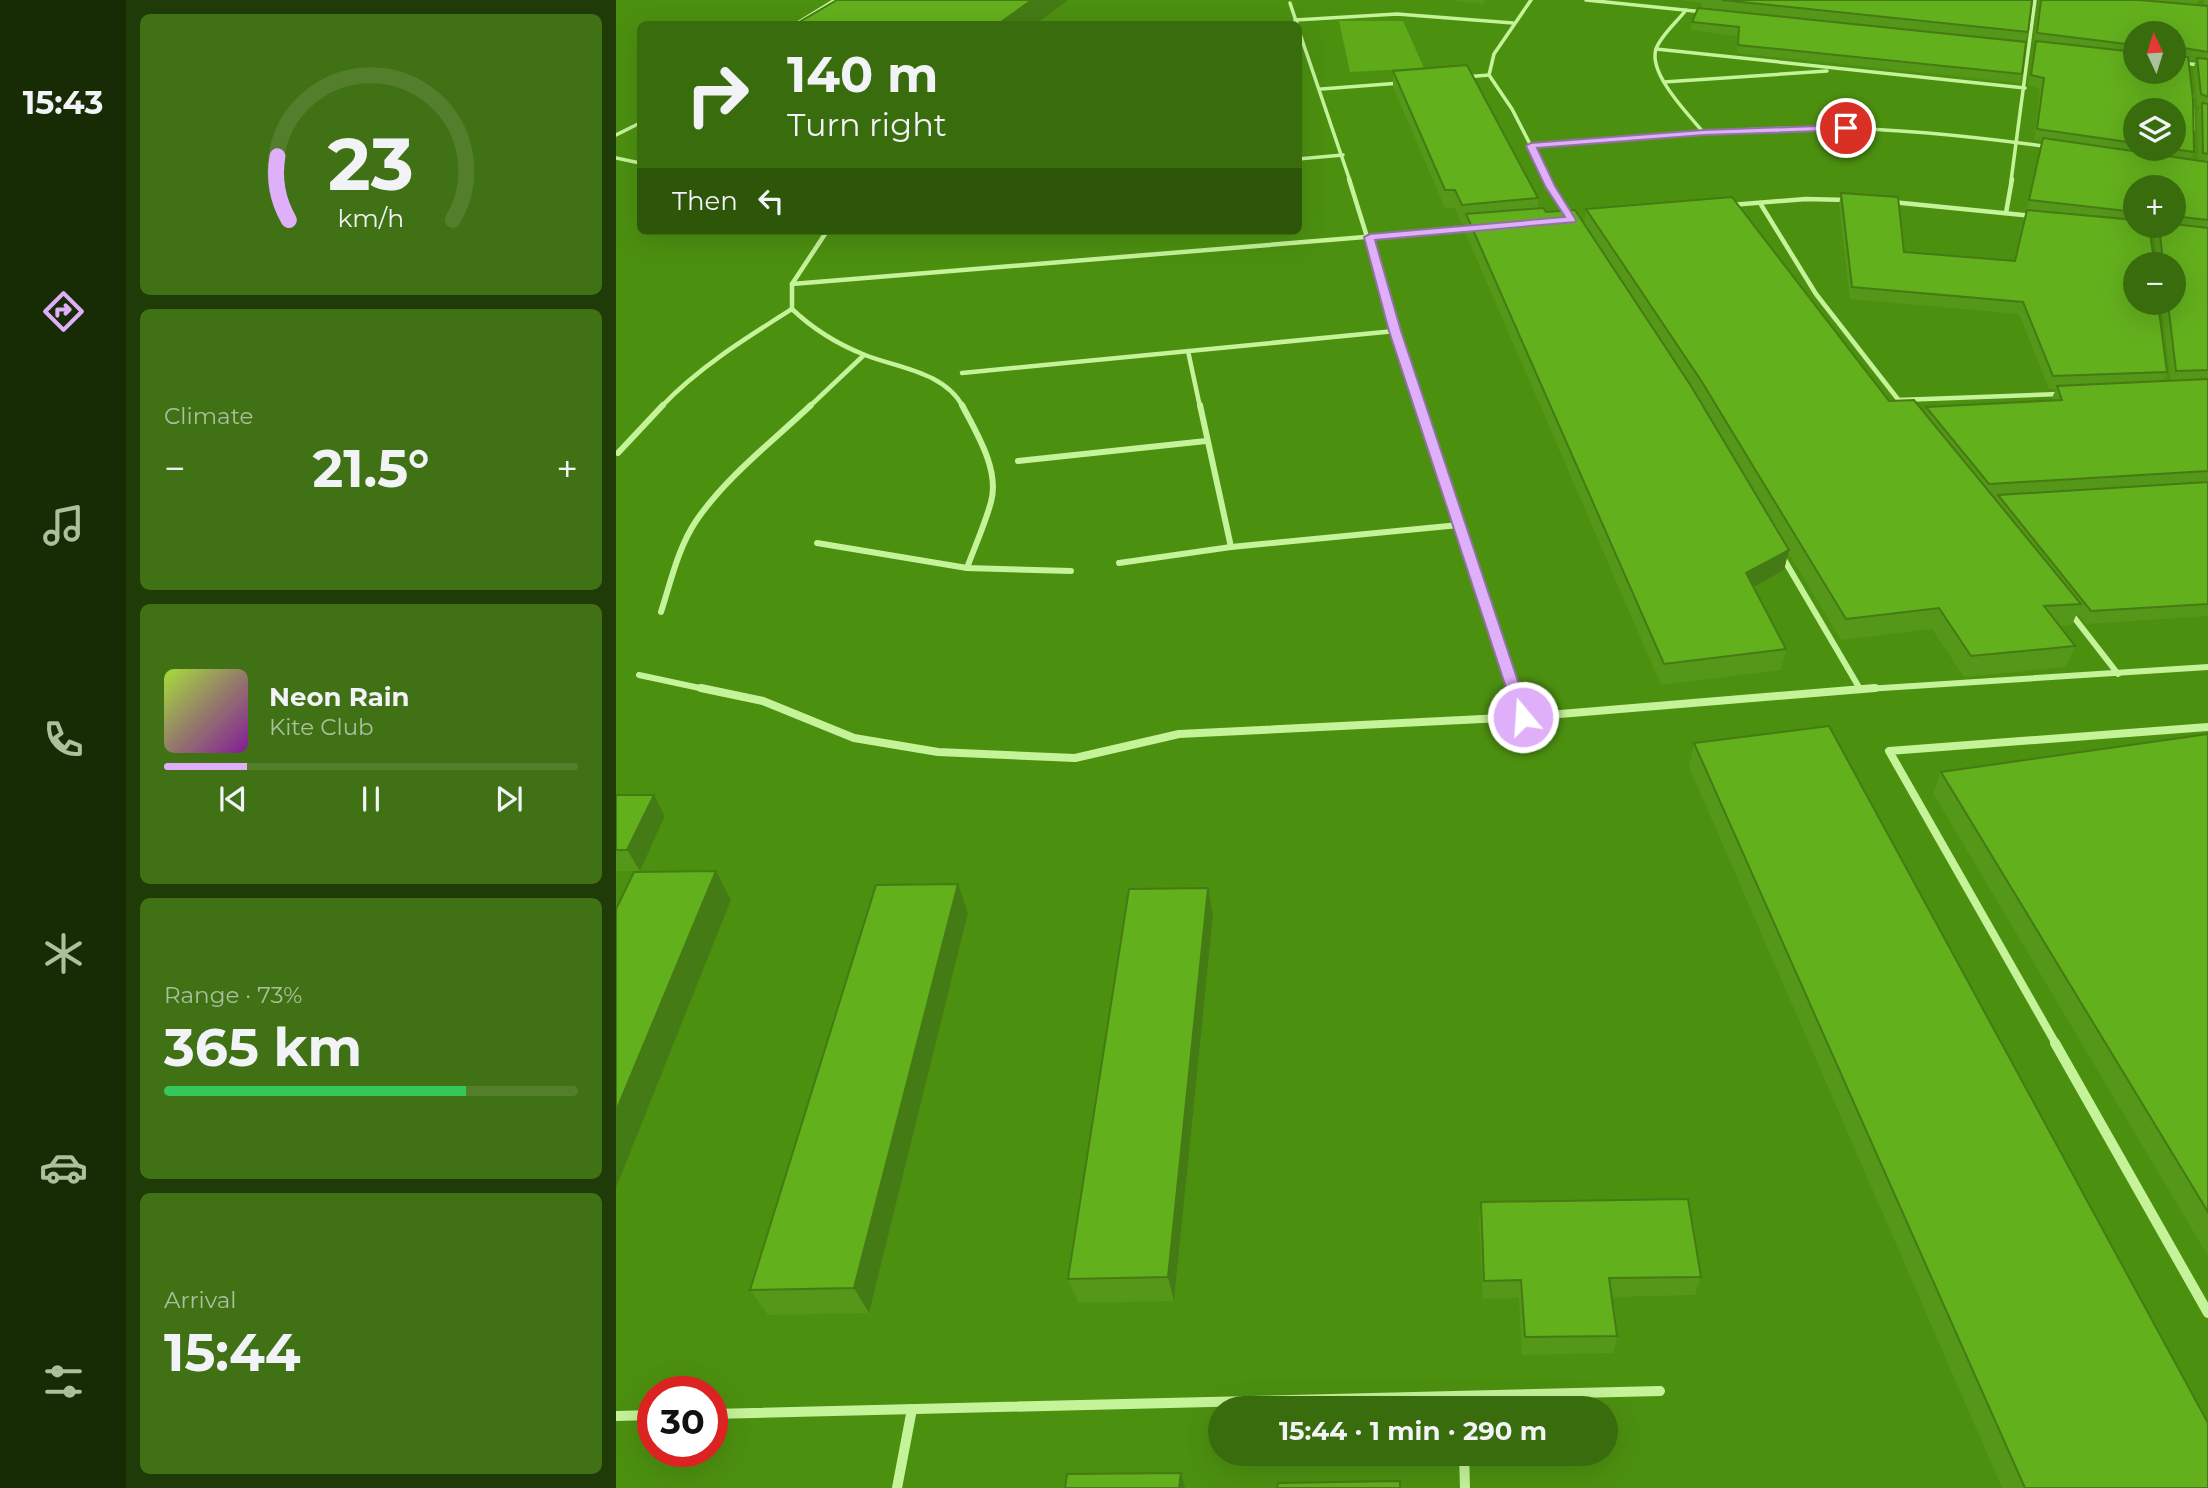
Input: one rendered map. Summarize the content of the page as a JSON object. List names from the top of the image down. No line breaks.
{"north":"top","page":{"tabs":"15:43","map_buttons":["+","−"],"turn":["140 m","Turn right"],"then":"Then","tile":["Climate",["Range · 73%","365 km"],["Arrival","15:44"]],"heat":["−","21.5°","+"],"song":["Neon Rain","Kite Club"],"limit":"30","trip":"15:44 · 1 min · 290 m","gauge":["23","km/h"]}}
